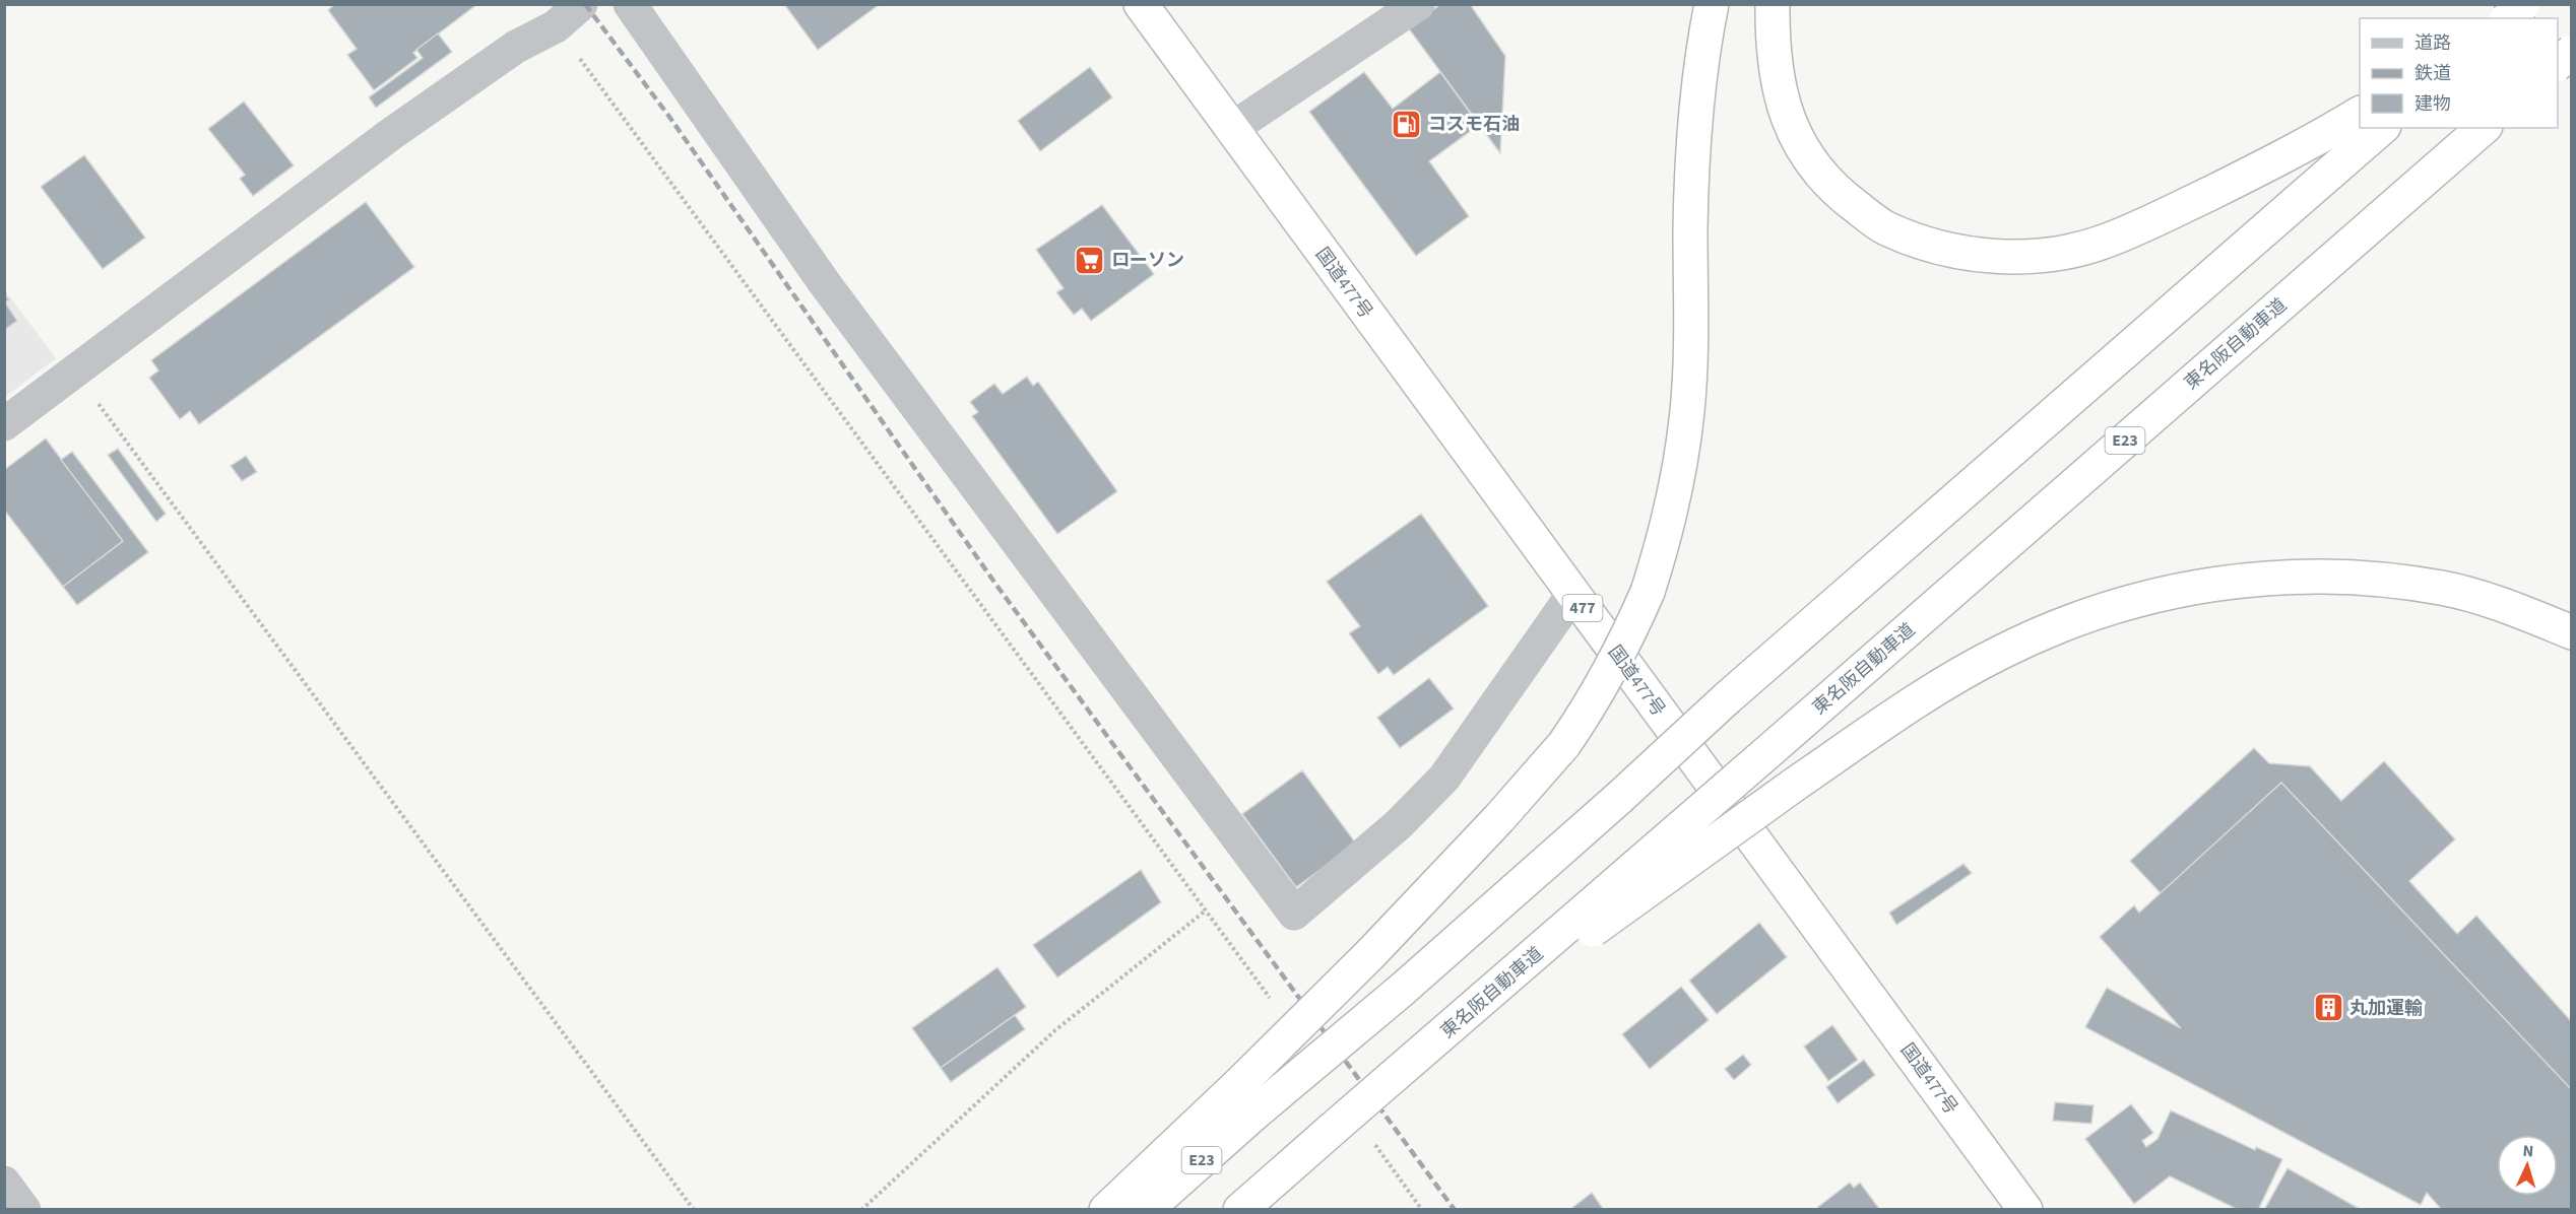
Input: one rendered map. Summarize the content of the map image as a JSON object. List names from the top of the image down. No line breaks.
{"streets":{"highway":["国道477号","東名阪自動車道","E23","477"]},"places":{"fuel station":["コスモ石油"],"supermarket":["ローソン"],"building":["丸加運輸"]},"legend":["道路","鉄道","建物"],"north":"top"}
